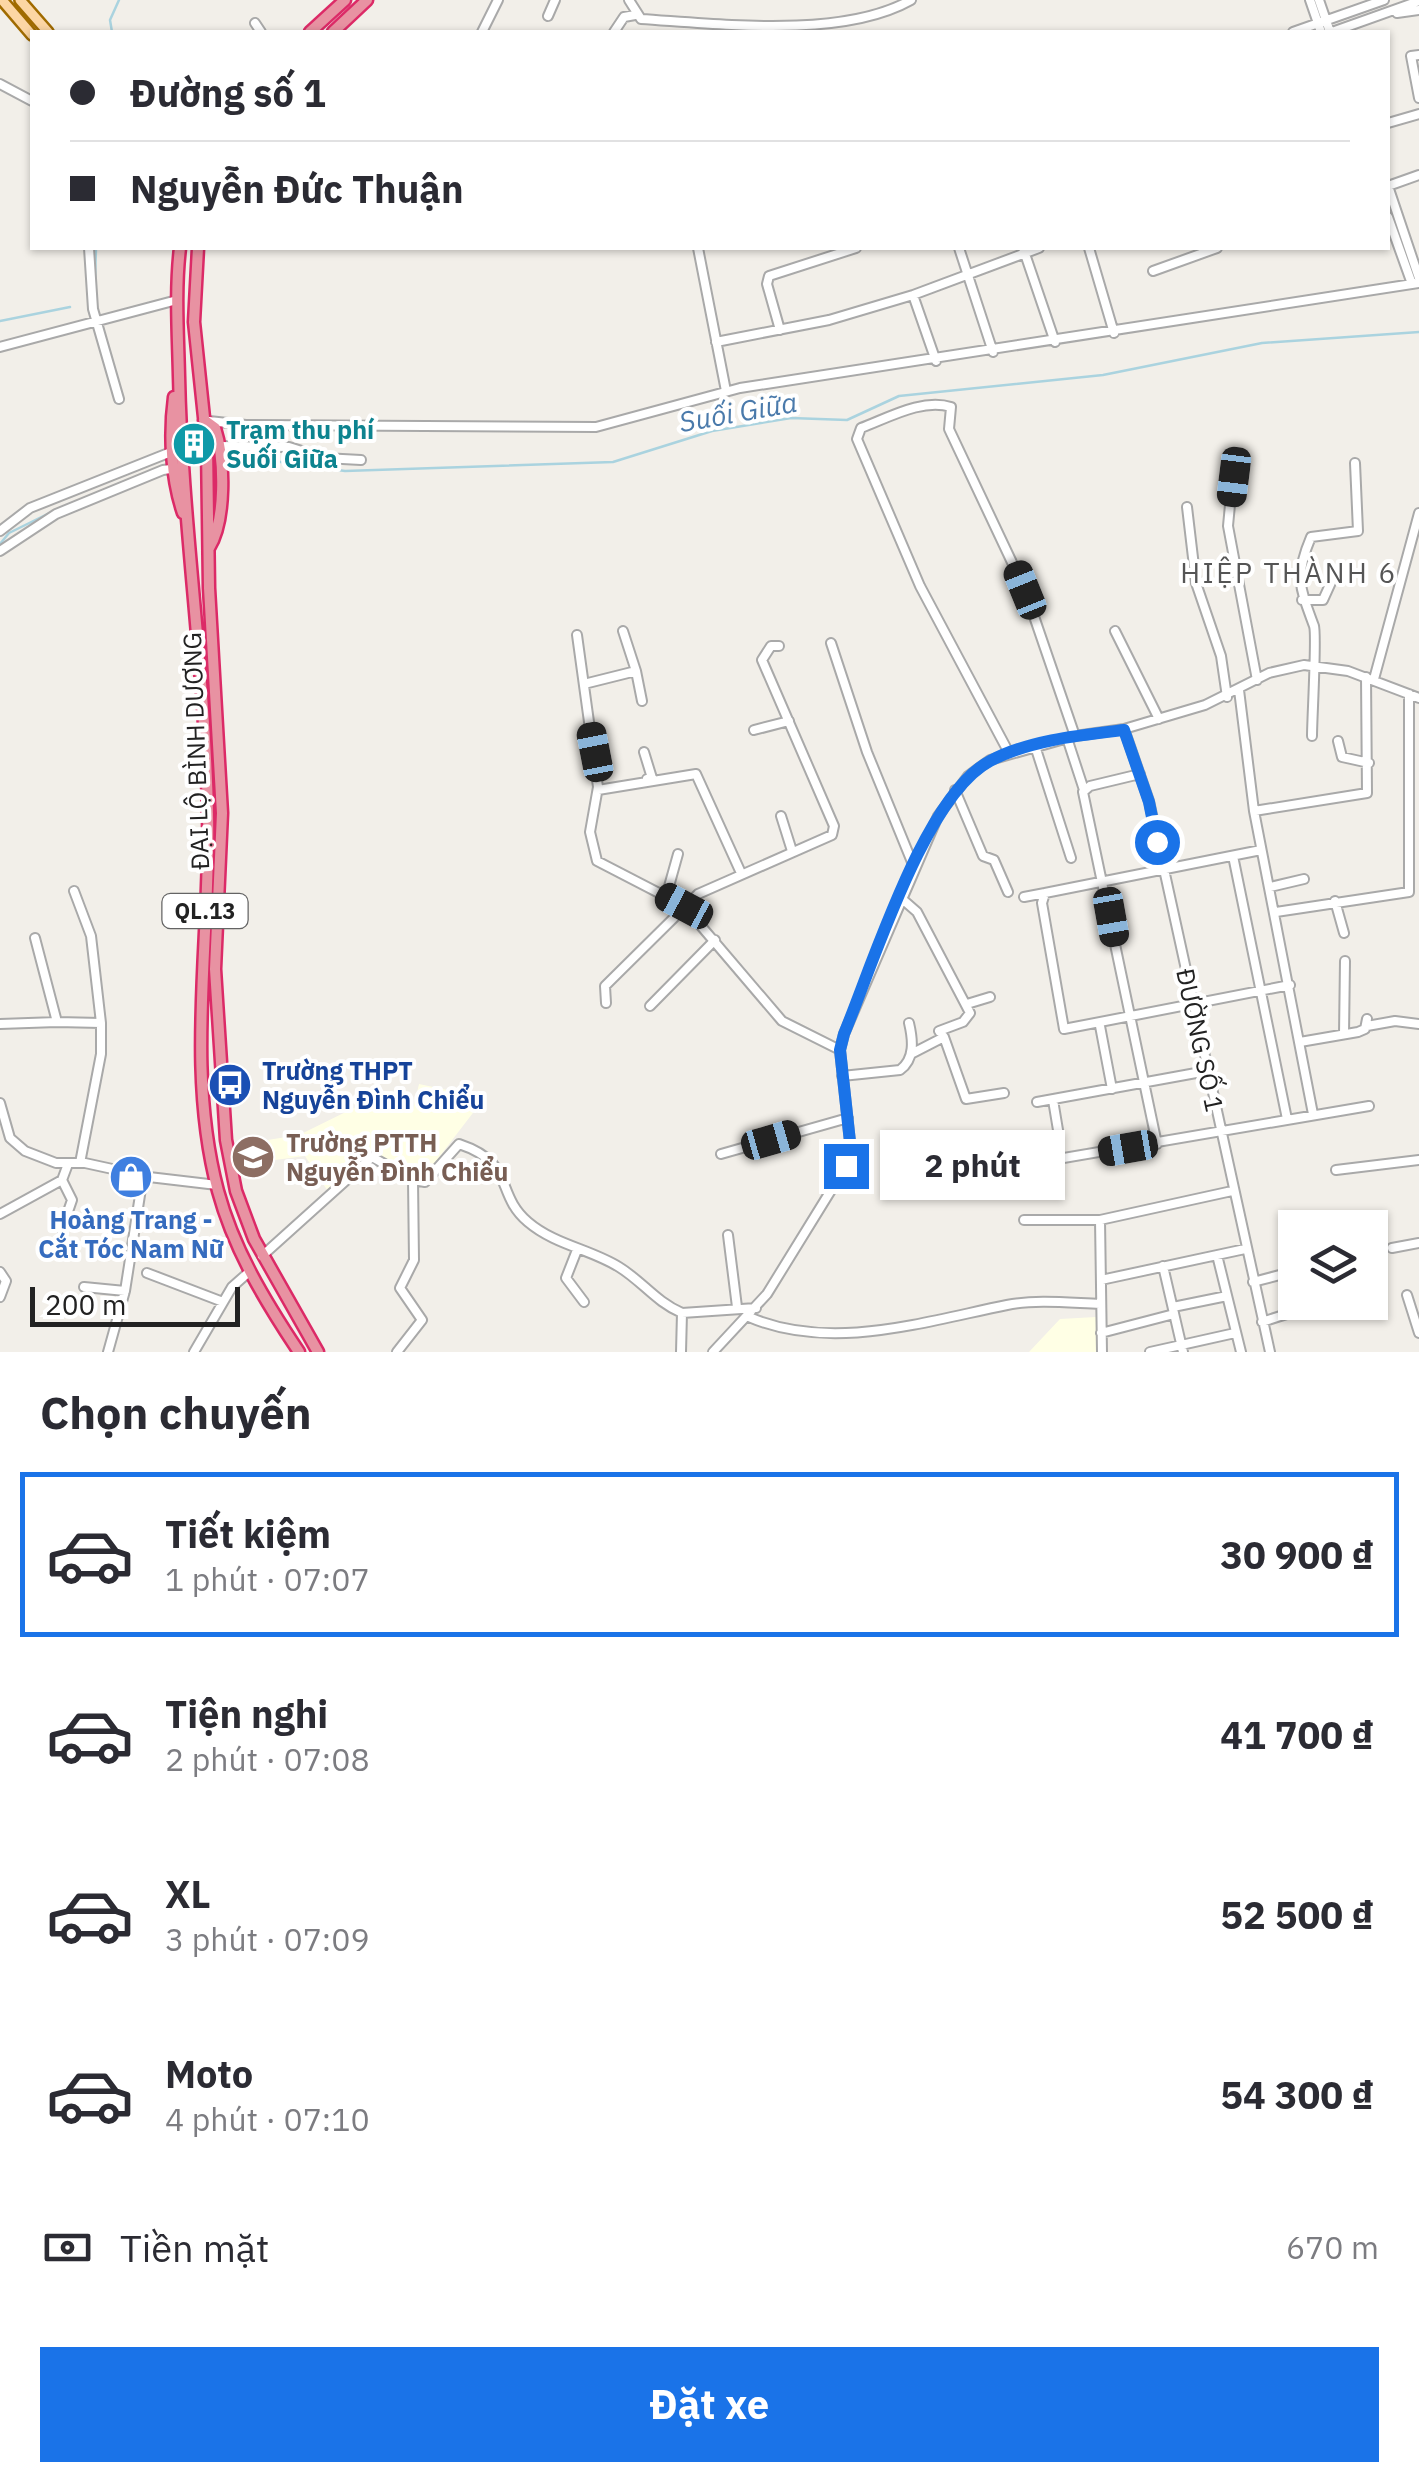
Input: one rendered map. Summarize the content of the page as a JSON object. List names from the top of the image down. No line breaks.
{"streets":{"highway":["ĐẠI LỘ BÌNH DƯƠNG","QL.13"],"street":["ĐƯỜNG SỐ 1"]},"districts":["HIỆP THÀNH 6"],"water":["Suối Giữa"],"places":{"building":["Trạm thu phí Suối Giữa"],"bus stop":["Trường THPT Nguyễn Đình Chiểu"],"school or university":["Trường PTTH Nguyễn Đình Chiểu"],"shop":["Hoàng Trang - Cắt Tóc Nam Nữ"]},"scale_bar":"200 m","page":{"banner":["Đường số 1","Nguyễn Đức Thuận"],"bubble":"2 phút","scale":"200 m","heading":"Chọn chuyến","list":[{"name":"Tiết kiệm","note":"1 phút · 07:07","value":"30 900 ₫"},{"name":"Tiện nghi","note":"2 phút · 07:08","value":"41 700 ₫"},{"name":"XL","note":"3 phút · 07:09","value":"52 500 ₫"},{"name":"Moto","note":"4 phút · 07:10","value":"54 300 ₫"}],"pay":["Tiền mặt","670 m"],"buttons":"Đặt xe"}}
